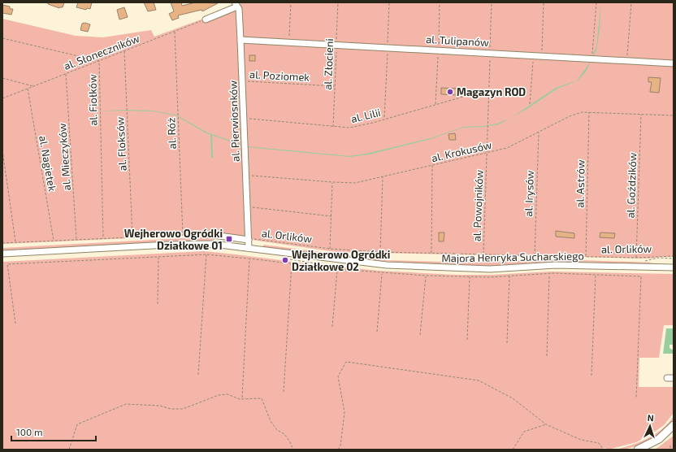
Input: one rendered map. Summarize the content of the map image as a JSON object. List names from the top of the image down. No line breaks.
{"streets":{"street":["al. Tulipanów","al. Pierwiosnków","Majora Henryka Sucharskiego"],"path":["al. Słoneczników","al. Złocieni","al. Poziomek","al. Fiołków","al. Lilii","al. Róż","al. Floksów","al. Krokusów","al. Mieczyków","al. Nagietek","al. Astrów","al. Goździków","al. Irysów","al. Powojników","al. Orlików"]},"crossings":[["al. Tulipanów","al. Złocieni"],["al. Tulipanów","al. Pierwiosnków"],["al. Tulipanów","al. Powojników"],["al. Słoneczników","al. Fiołków"],["al. Słoneczników","al. Róż"],["al. Słoneczników","al. Floksów"],["al. Słoneczników","al. Mieczyków"],["al. Słoneczników","al. Nagietek"],["al. Złocieni","al. Poziomek"],["al. Złocieni","al. Lilii"],["al. Poziomek","al. Pierwiosnków"],["al. Lilii","al. Pierwiosnków"],["al. Lilii","al. Powojników"],["al. Pierwiosnków","al. Krokusów"],["al. Pierwiosnków","al. Orlików"],["al. Pierwiosnków","Majora Henryka Sucharskiego"],["al. Krokusów","al. Astrów"],["al. Krokusów","al. Goździków"],["al. Krokusów","al. Irysów"],["al. Krokusów","al. Powojników"],["al. Astrów","al. Orlików"],["al. Goździków","al. Orlików"],["al. Irysów","al. Orlików"],["al. Powojników","al. Orlików"]],"places":{"other":["Magazyn ROD","Wejherowo Ogródki Działkowe 02"],"transit":["Wejherowo Ogródki Działkowe 01"]},"scale_bar":"100 m","north":"top"}
